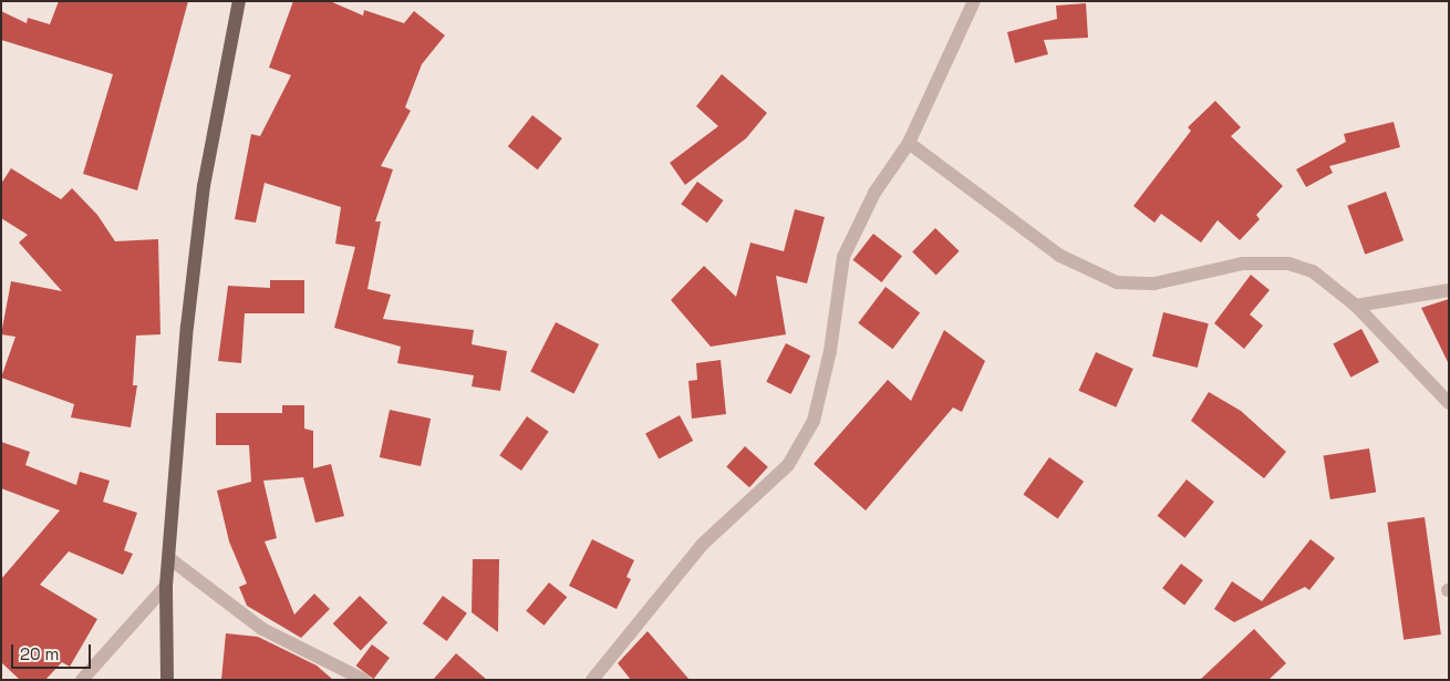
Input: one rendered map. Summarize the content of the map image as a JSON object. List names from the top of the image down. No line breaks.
{"scale_bar":"20 m"}
